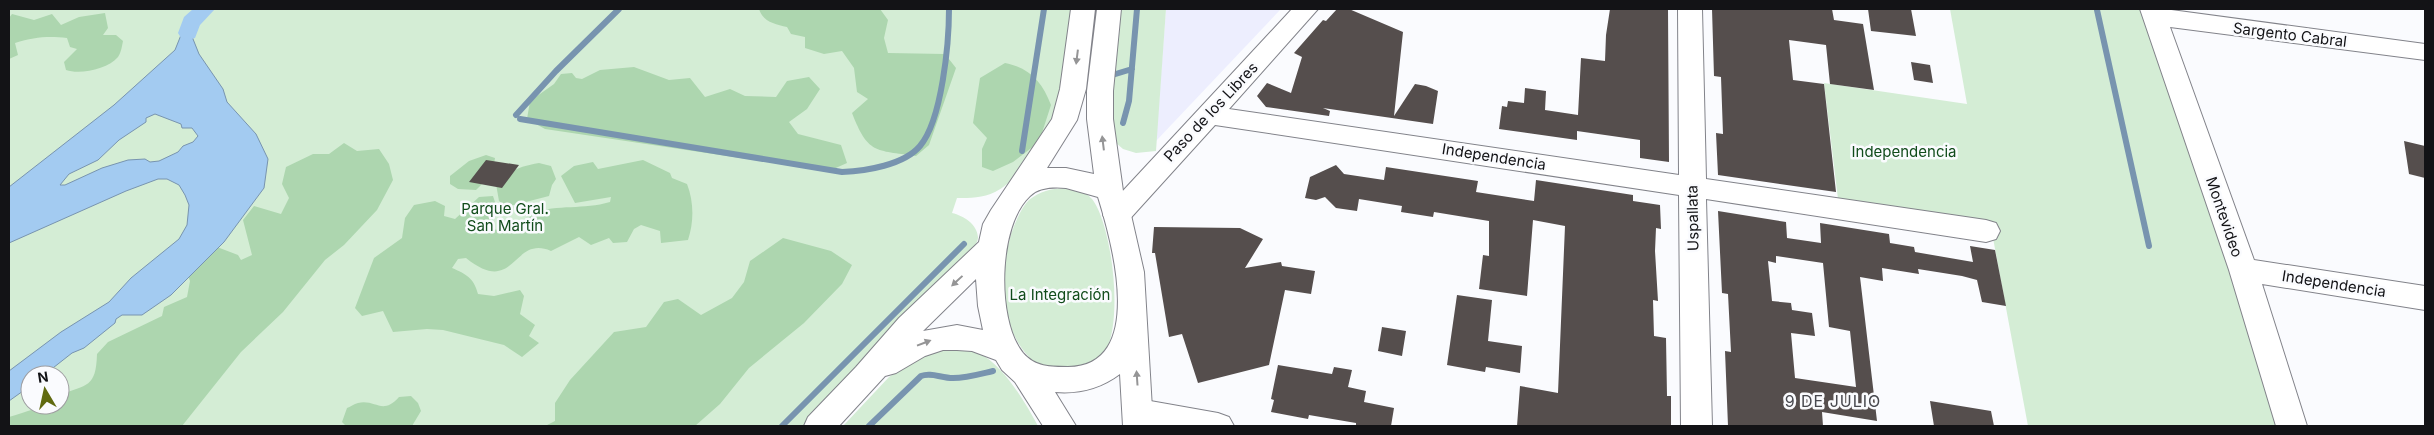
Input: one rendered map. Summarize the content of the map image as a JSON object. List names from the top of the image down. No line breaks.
{"streets":{"street":["Sargento Cabral","Paso de los Libres","Independencia","Montevideo","Uspallata"]},"crossings":[["Sargento Cabral","Montevideo"],["Paso de los Libres","Independencia"],["Independencia","Montevideo"],["Independencia","Uspallata"]],"districts":["9 DE JULIO"],"parks":["Independencia","Parque Gral. San Martín","La Integración"],"north":"top"}
